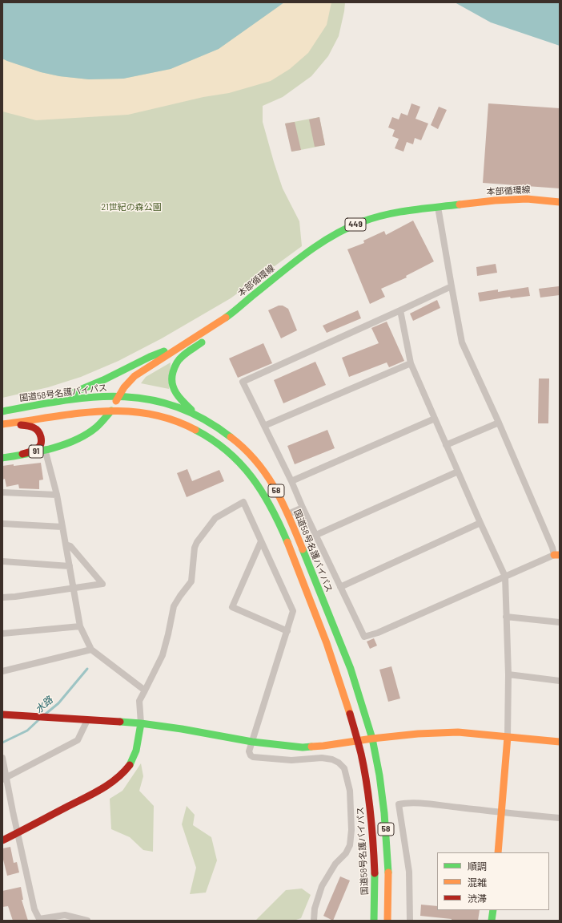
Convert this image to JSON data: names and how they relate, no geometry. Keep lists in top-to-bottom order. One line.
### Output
{"streets":{"main road":["本部循環線","449","国道58号名護バイパス","91","58"]},"crossings":[["本部循環線","国道58号名護バイパス"]],"water":["水路"],"parks":["21世紀の森公園"],"legend":["順調","混雑","渋滞"]}
